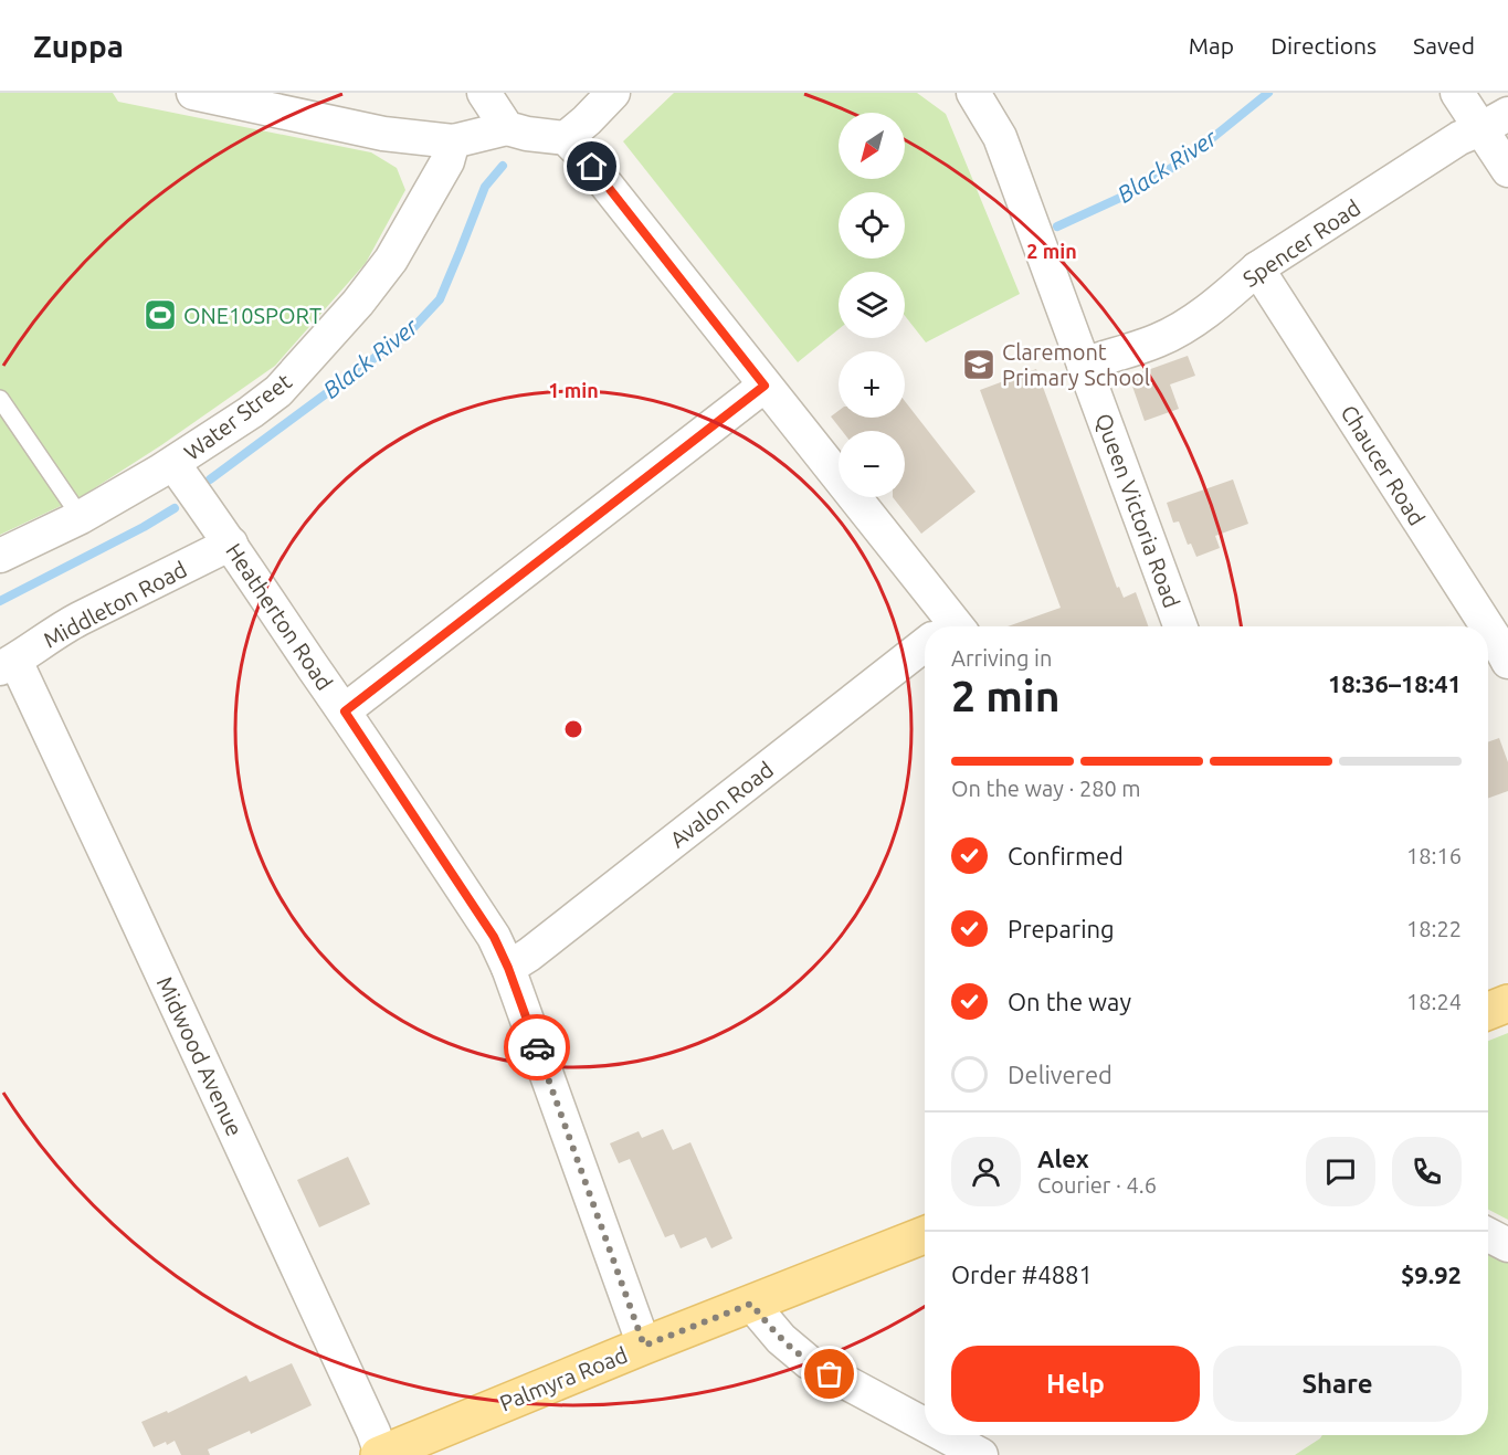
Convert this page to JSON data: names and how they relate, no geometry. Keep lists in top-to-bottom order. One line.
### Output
{"streets":{"main road":["Palmyra Road"],"street":["Spencer Road","Water Street","Chaucer Road","Queen Victoria Road","Middleton Road","Heatherton Road","Avalon Road","Midwood Avenue"]},"crossings":[["Spencer Road","Chaucer Road"],["Spencer Road","Queen Victoria Road"],["Water Street","Heatherton Road"],["Middleton Road","Heatherton Road"],["Middleton Road","Midwood Avenue"],["Heatherton Road","Avalon Road"],["Heatherton Road","Palmyra Road"],["Midwood Avenue","Palmyra Road"]],"water":["Black River"],"places":{"sports":["ONE10SPORT"],"school or university":["Claremont Primary School"]},"north":"bottom left","page":{"header":"Zuppa","nav":["Map","Directions","Saved"],"map_buttons":["+","−"],"heading":["2 min","Arriving in","18:36–18:41"],"panel":["Alex","Courier · 4.6","Order #4881","$9.92"],"bar":"On the way · 280 m","list":[["Confirmed","18:16"],["Preparing","18:22"],["On the way","18:24"],"Delivered"],"buttons":["Help","Share"]},"rings":["2 min","1 min"]}
